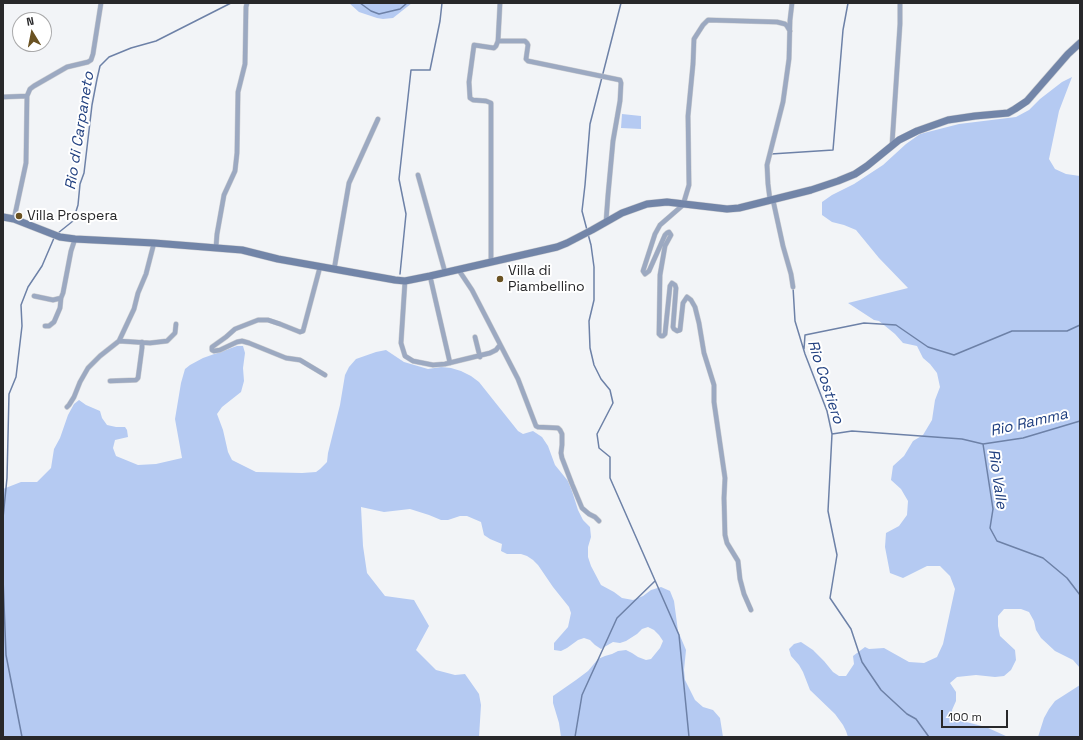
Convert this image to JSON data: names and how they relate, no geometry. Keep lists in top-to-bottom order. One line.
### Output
{"water":["Rio di Carpaneto","Rio Costiero","Rio Ramma","Rio Valle"],"places":["Villa Prospera","Villa di Piambellino"],"scale_bar":"100 m","north":"top"}
